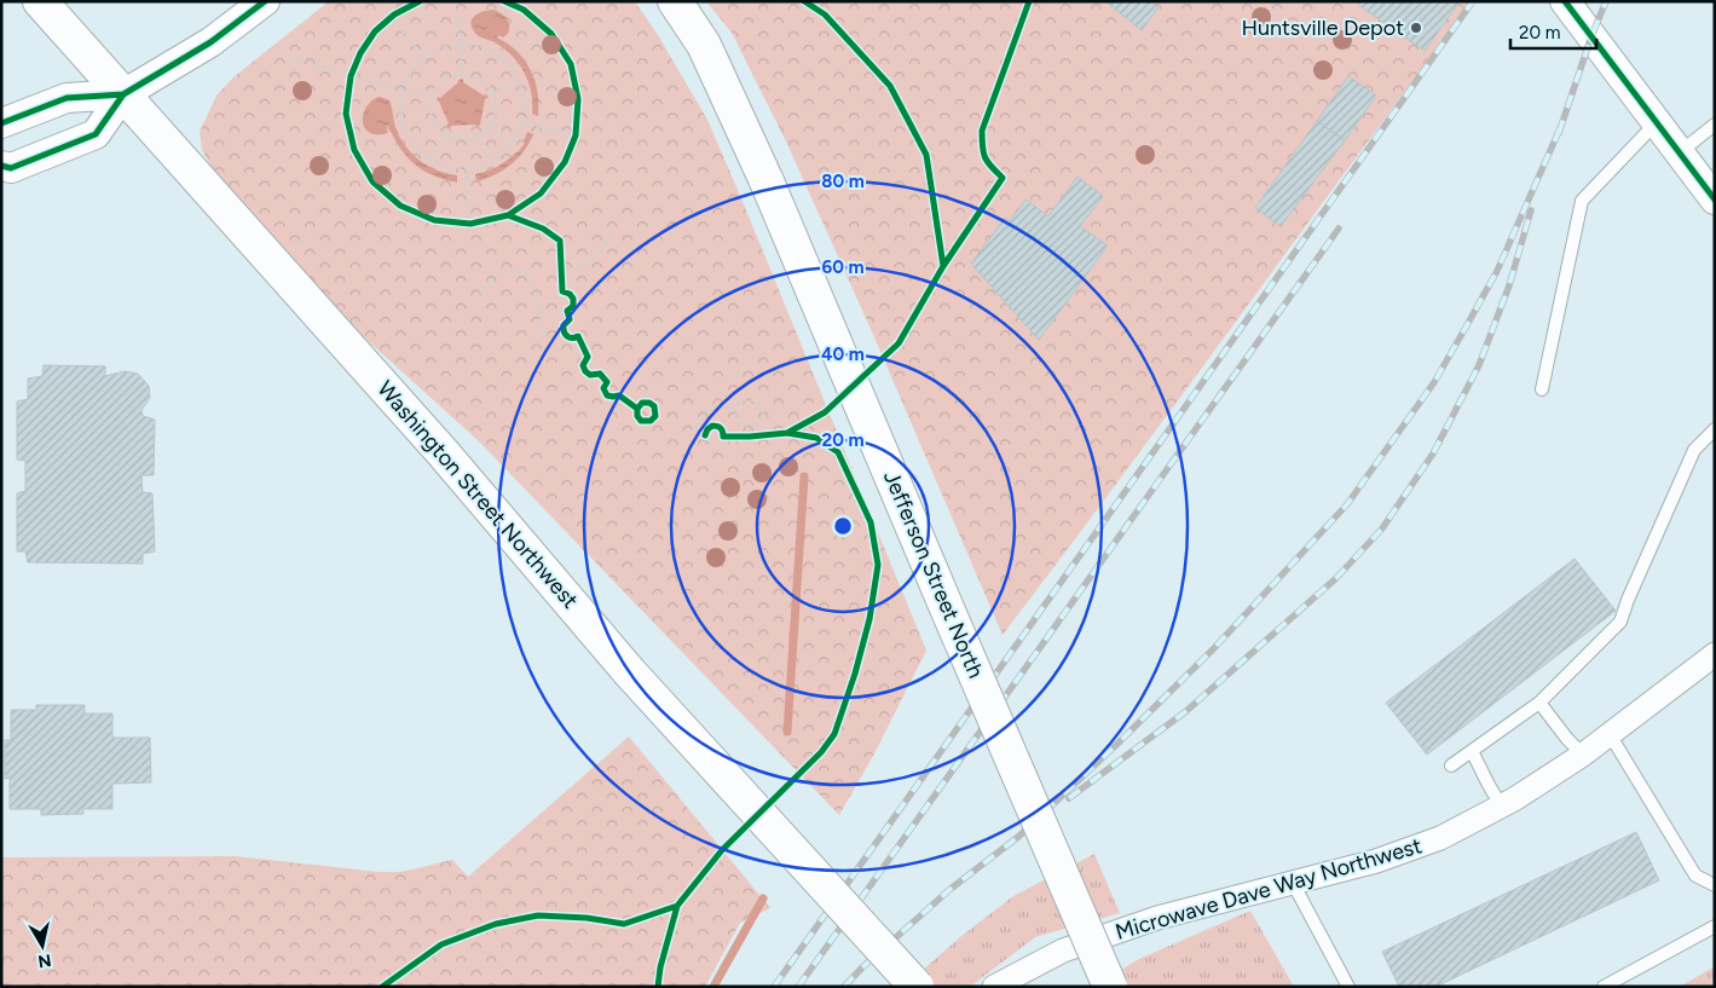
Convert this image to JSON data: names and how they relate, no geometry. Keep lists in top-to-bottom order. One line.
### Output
{"streets":{"main road":["Washington Street Northwest","Jefferson Street North"],"street":["Microwave Dave Way Northwest"]},"places":["Huntsville Depot"],"scale_bar":"20 m","north":"bottom","rings":["80 m","60 m","40 m","20 m"]}
